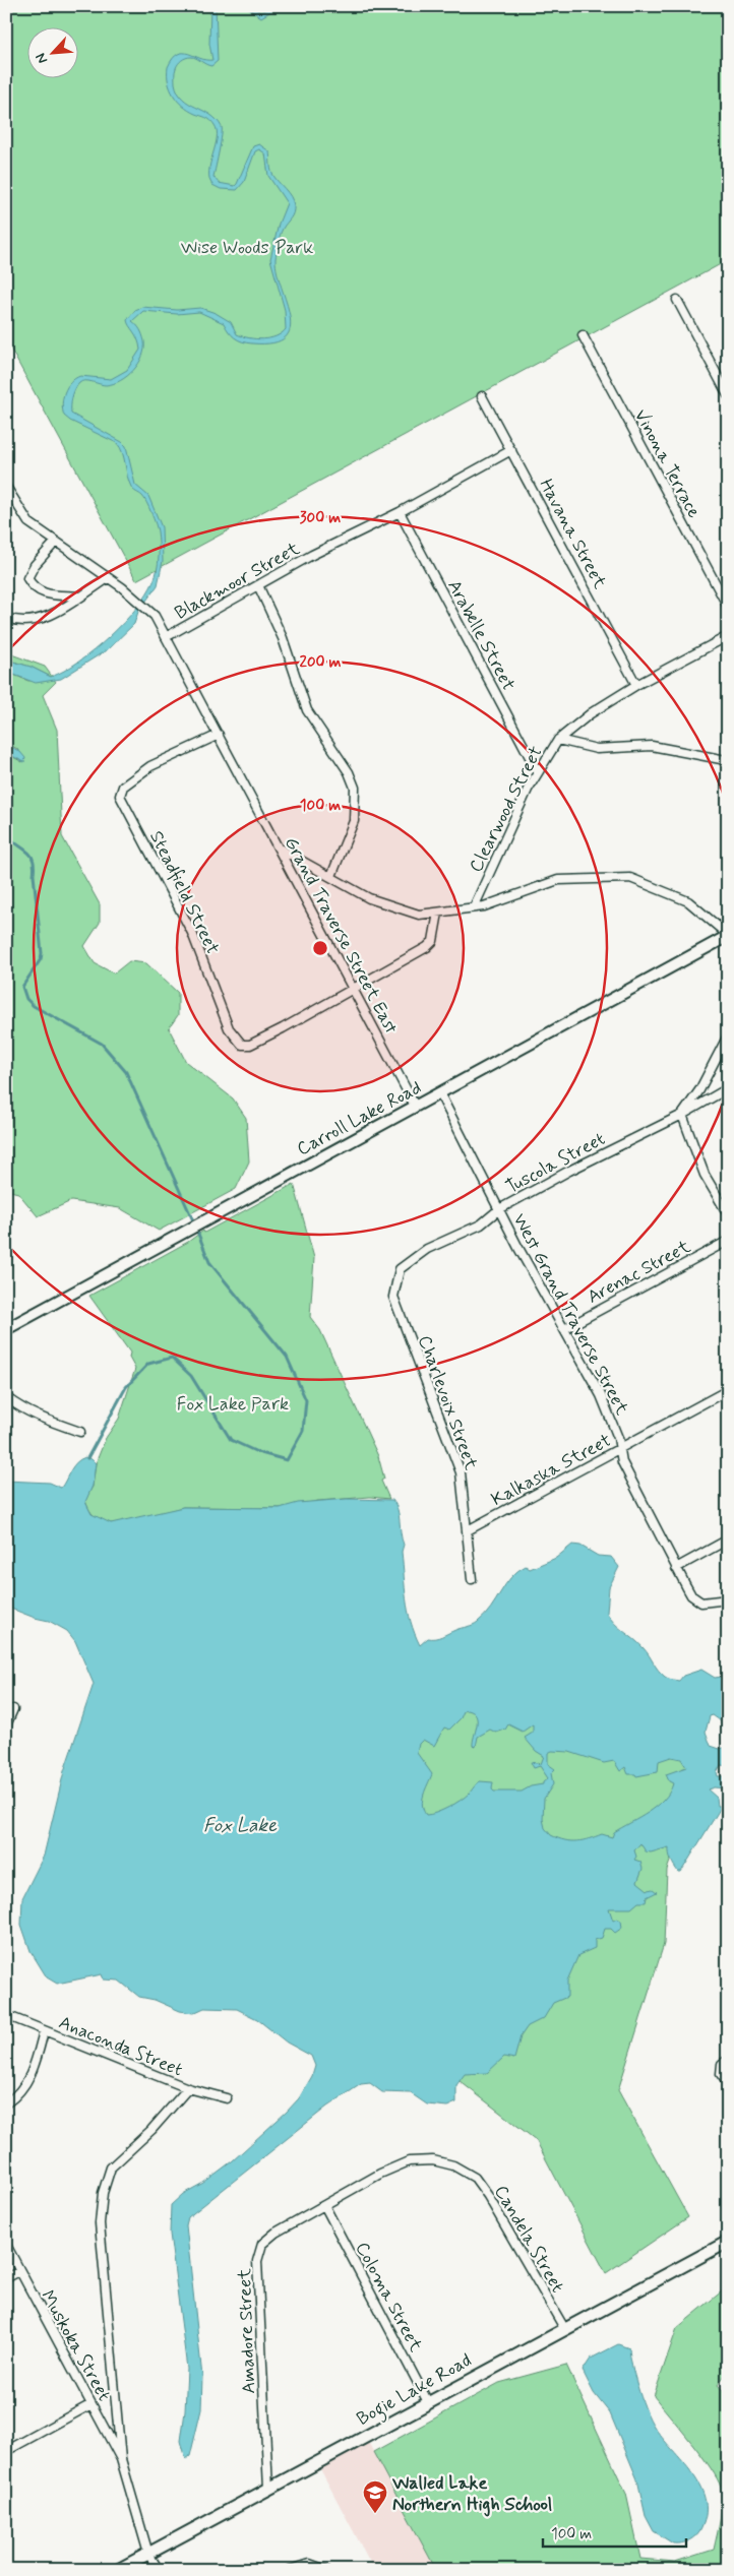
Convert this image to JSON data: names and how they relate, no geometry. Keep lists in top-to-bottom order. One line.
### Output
{"streets":{"main road":["Bogie Lake Road"],"street":["Vinona Terrace","Havana Street","Blackmoor Street","Arabelle Street","Clearwood Street","Steadfield Street","Grand Traverse Street East","Carroll Lake Road","Tuscola Street","Arenac Street","West Grand Traverse Street","Charlevoix Street","Kalkaska Street","Anaconda Street","Candela Street","Coloma Street","Amadore Street","Muskoka Street"]},"crossings":[["Havana Street","Blackmoor Street"],["Havana Street","Clearwood Street"],["Blackmoor Street","Arabelle Street"],["Blackmoor Street","Grand Traverse Street East"],["Arabelle Street","Clearwood Street"],["Steadfield Street","Grand Traverse Street East"],["Grand Traverse Street East","Carroll Lake Road"],["Carroll Lake Road","West Grand Traverse Street"],["Tuscola Street","West Grand Traverse Street"],["Tuscola Street","Charlevoix Street"],["Arenac Street","West Grand Traverse Street"],["West Grand Traverse Street","Kalkaska Street"],["Charlevoix Street","Kalkaska Street"],["Anaconda Street","Muskoka Street"],["Candela Street","Amadore Street"],["Candela Street","Bogie Lake Road"],["Coloma Street","Amadore Street"],["Coloma Street","Bogie Lake Road"],["Amadore Street","Bogie Lake Road"],["Muskoka Street","Bogie Lake Road"]],"water":["Fox Lake"],"parks":["Wise Woods Park","Fox Lake Park"],"places":{"school or university":["Walled Lake Northern High School"]},"scale_bar":"100 m","north":"bottom left","rings":["300 m","200 m","100 m"]}
